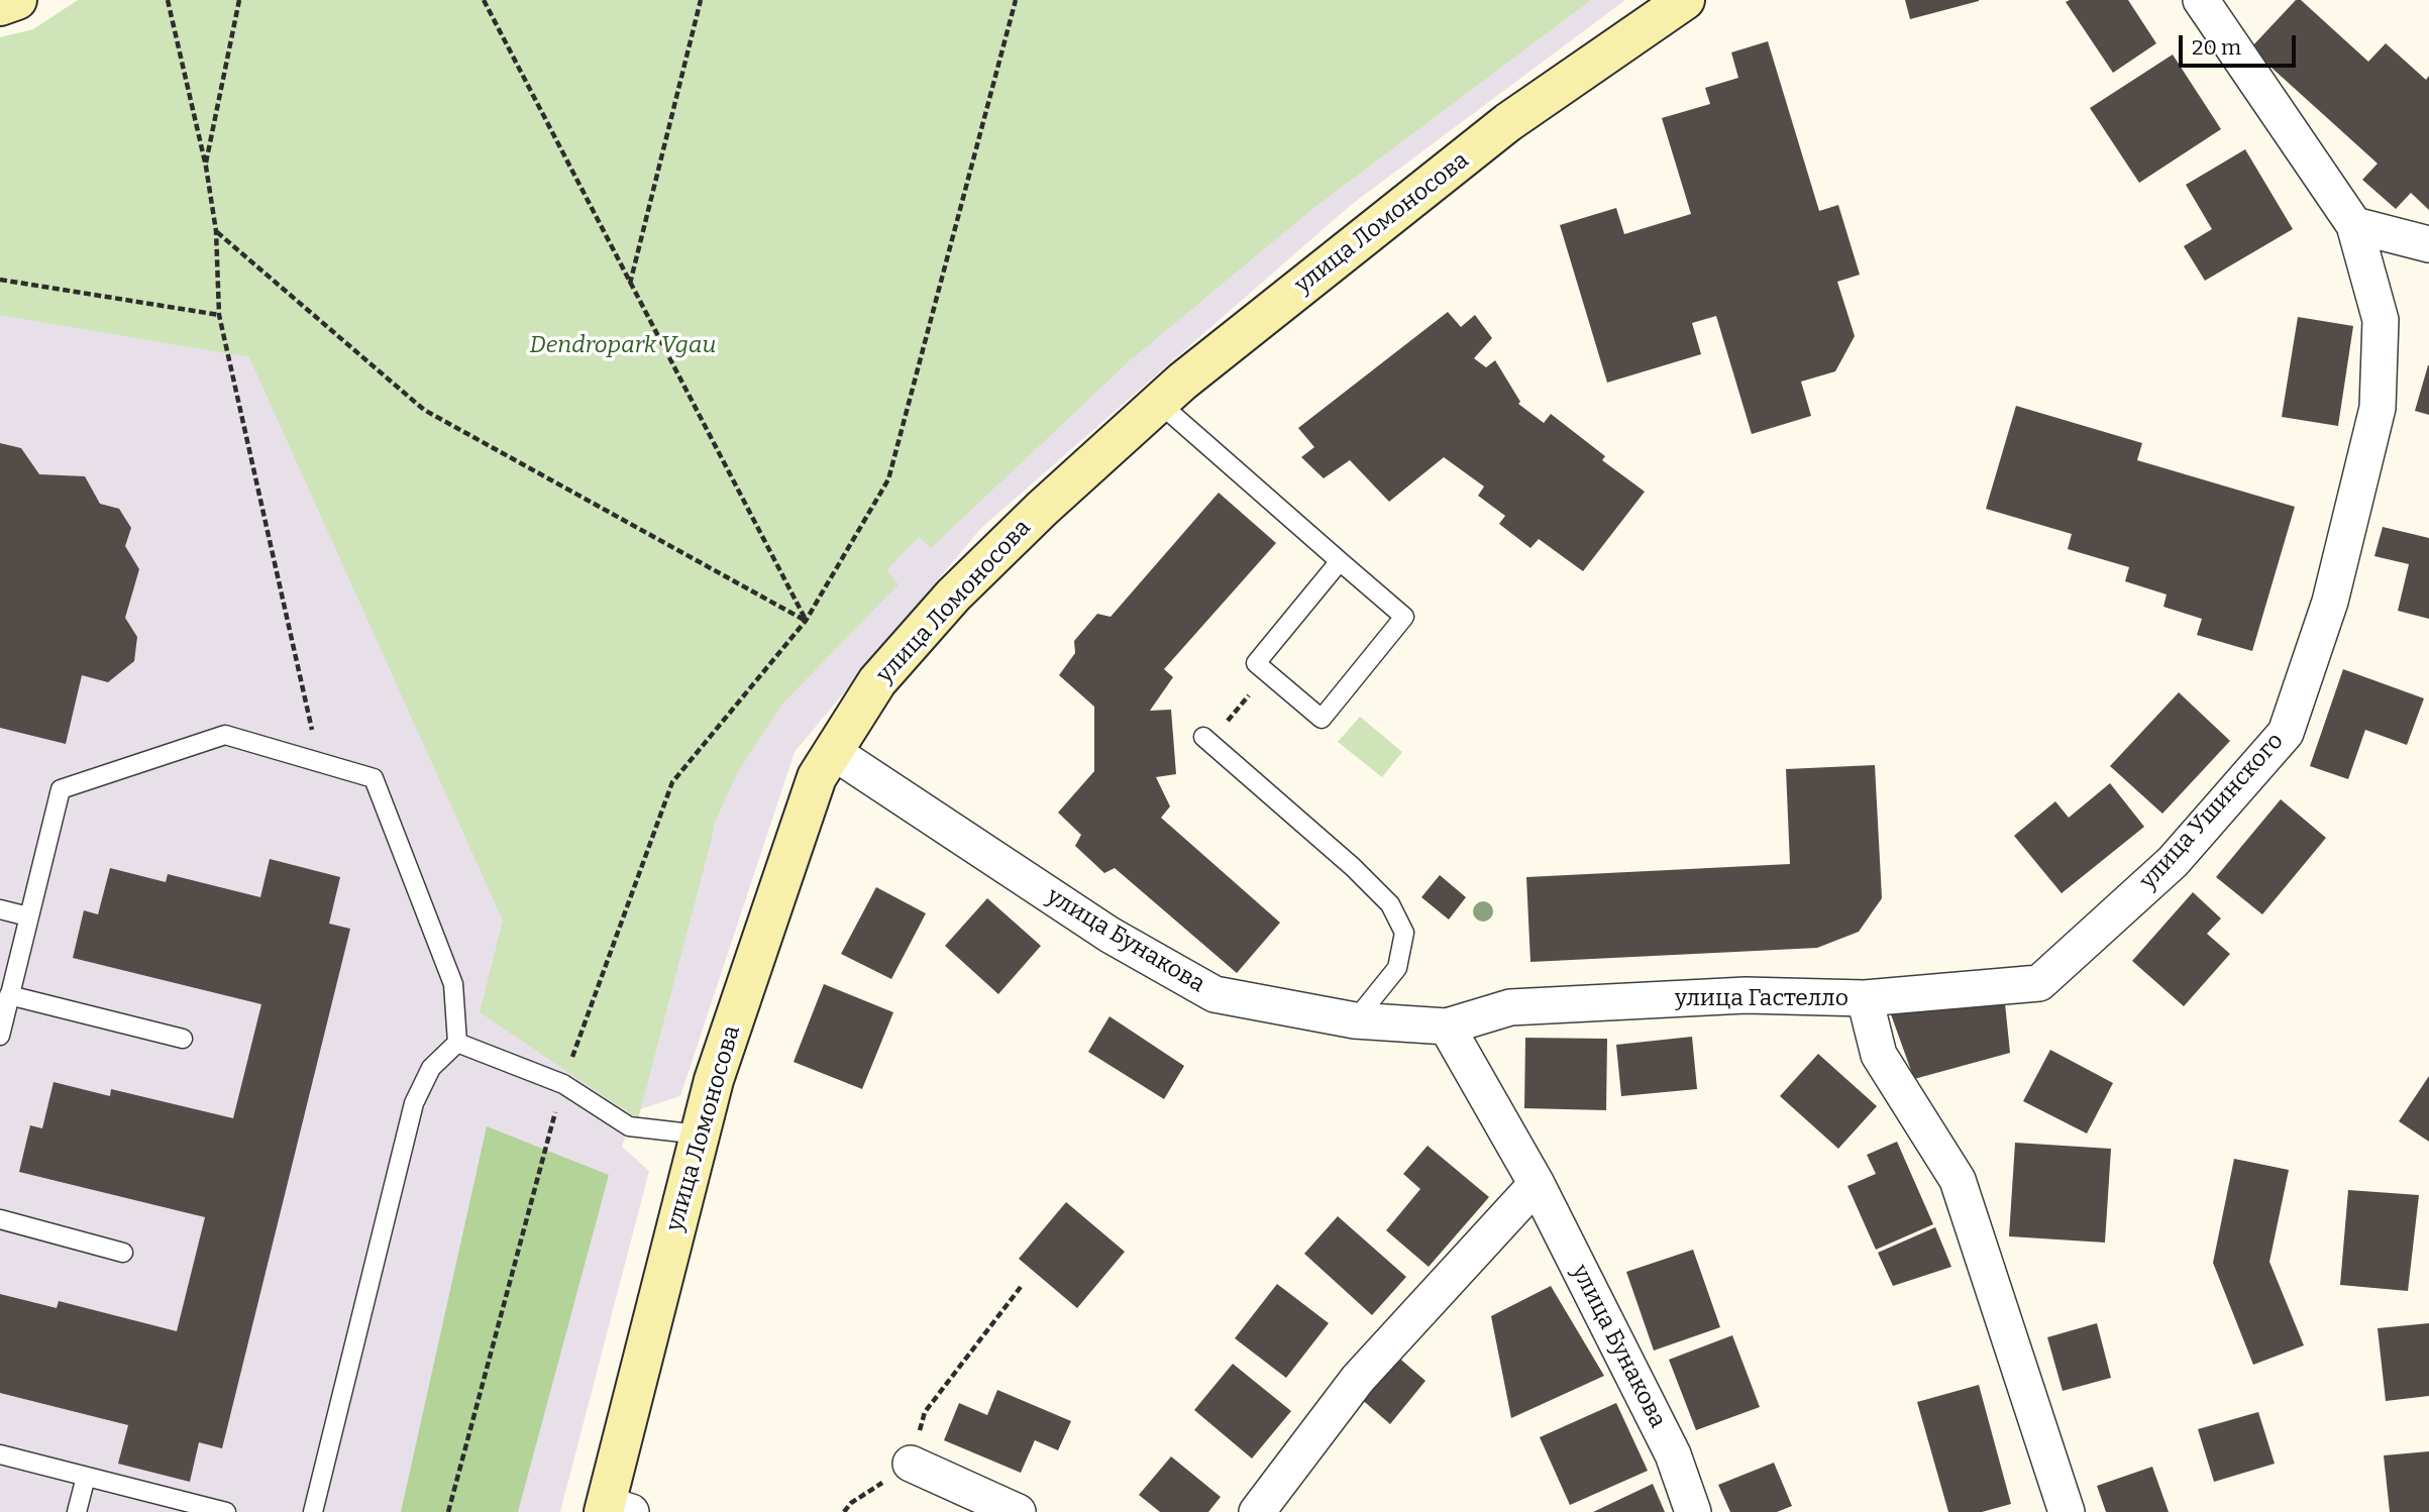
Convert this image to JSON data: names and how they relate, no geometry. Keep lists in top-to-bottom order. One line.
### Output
{"streets":{"main road":["улица Ломоносова"],"street":["улица Ушинского","улица Бунакова","улица Гастелло"]},"crossings":[["улица Ломоносова","улица Бунакова"],["улица Ушинского","улица Гастелло"],["улица Бунакова","улица Гастелло"]],"parks":["Dendropark Vgau"],"scale_bar":"20 m"}
